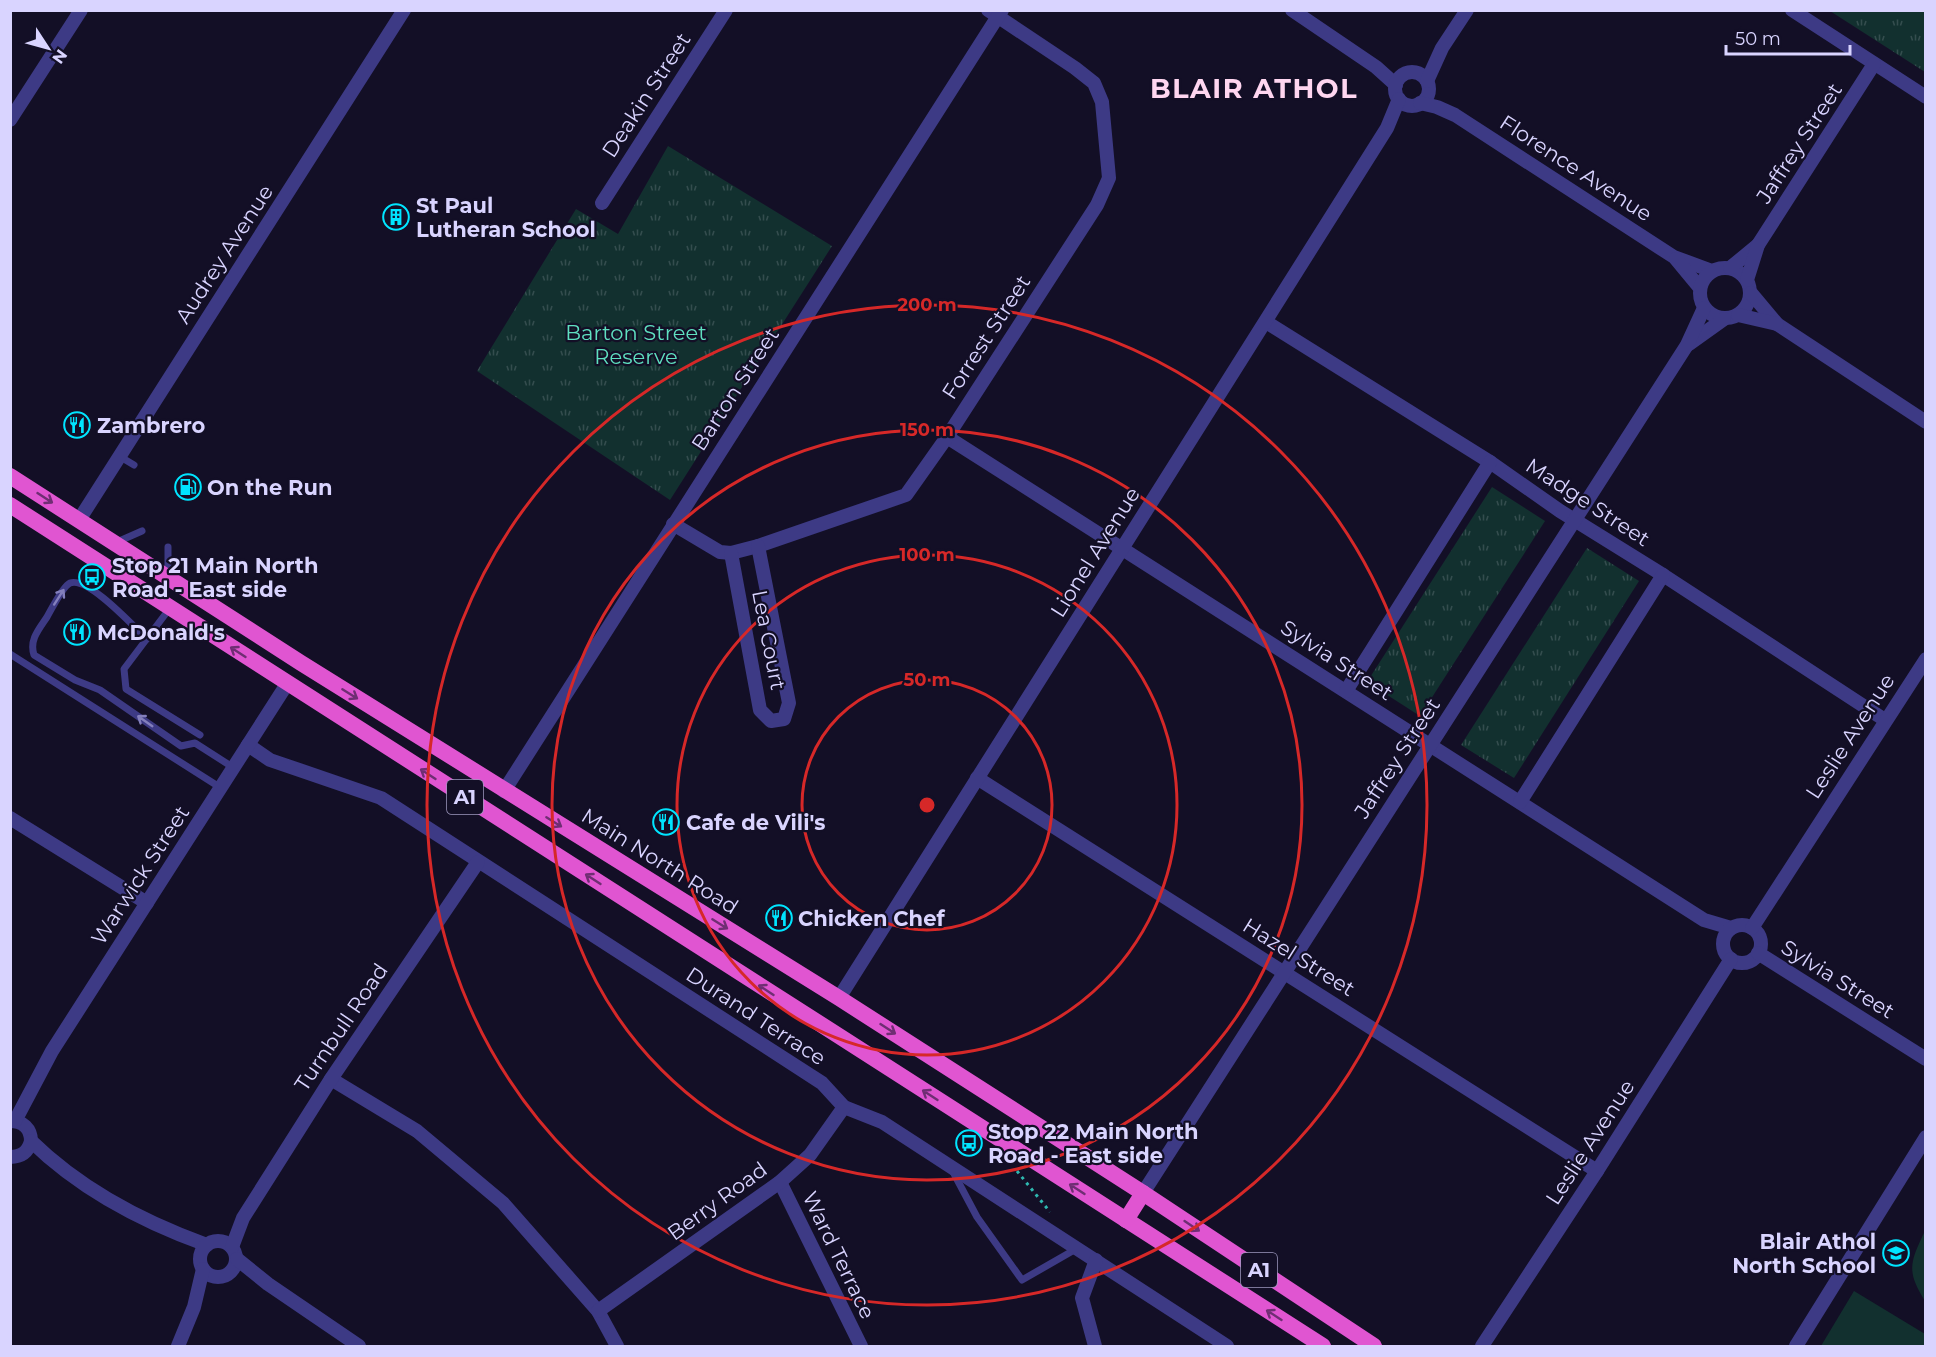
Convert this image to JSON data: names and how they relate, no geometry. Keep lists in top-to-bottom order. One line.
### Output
{"streets":{"highway":["A1","Main North Road"],"street":["Deakin Street","Jaffrey Street","Florence Avenue","Audrey Avenue","Forrest Street","Barton Street","Madge Street","Lionel Avenue","Lea Court","Sylvia Street","Leslie Avenue","Warwick Street","Hazel Street","Durand Terrace","Turnbull Road","Berry Road","Ward Terrace"]},"crossings":[["Jaffrey Street","Florence Avenue"],["Jaffrey Street","Madge Street"],["Jaffrey Street","Sylvia Street"],["Jaffrey Street","Main North Road"],["Jaffrey Street","Hazel Street"],["Florence Avenue","Lionel Avenue"],["Audrey Avenue","Main North Road"],["Forrest Street","Barton Street"],["Forrest Street","Lea Court"],["Forrest Street","Sylvia Street"],["Barton Street","Main North Road"],["Madge Street","Lionel Avenue"],["Madge Street","Leslie Avenue"],["Lionel Avenue","Sylvia Street"],["Lionel Avenue","Main North Road"],["Lionel Avenue","Hazel Street"],["Sylvia Street","Leslie Avenue"],["Leslie Avenue","Hazel Street"],["A1","Warwick Street"],["Warwick Street","Durand Terrace"],["Durand Terrace","Turnbull Road"],["Durand Terrace","Berry Road"],["Berry Road","Ward Terrace"]],"districts":["BLAIR ATHOL"],"parks":["Barton Street Reserve"],"places":{"building":["St Paul Lutheran School"],"restaurant":["Zambrero","McDonald's","Cafe de Vili's","Chicken Chef"],"fuel station":["On the Run"],"bus stop":["Stop 21 Main North Road - East side","Stop 22 Main North Road - East side"],"school or university":["Blair Athol North School"]},"scale_bar":"50 m","north":"bottom right","rings":["200 m","150 m","100 m","50 m"]}
